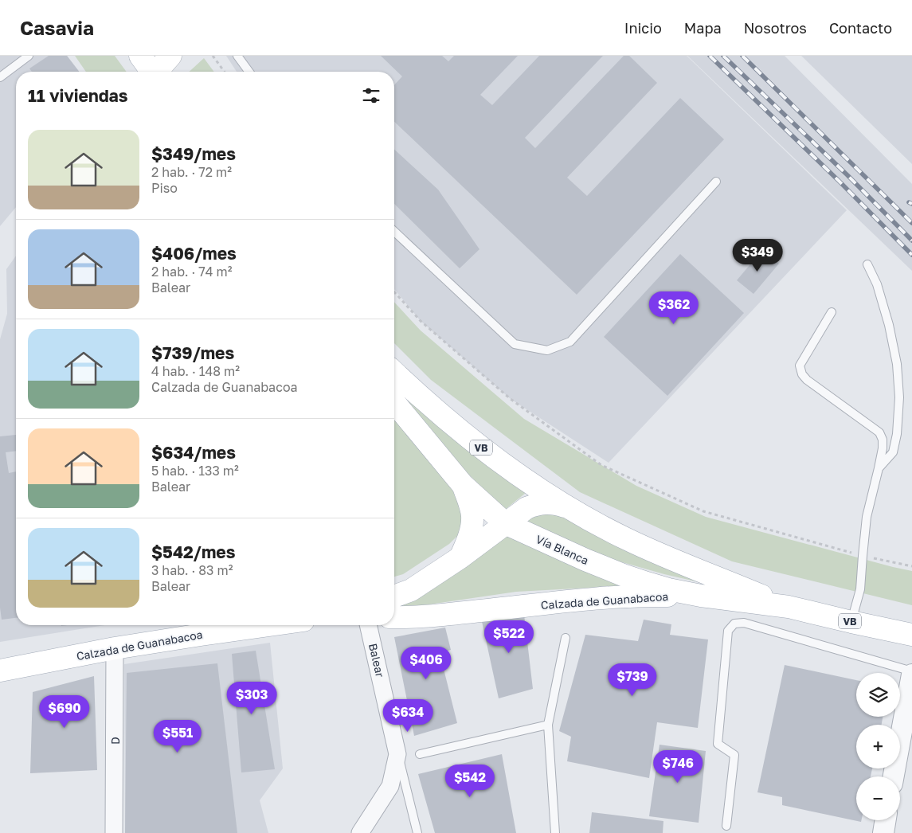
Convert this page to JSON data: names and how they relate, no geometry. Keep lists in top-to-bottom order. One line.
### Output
{"streets":{"main road":["VB","Vía Blanca","Calzada de Guanabacoa"],"street":["Balear","D"]},"crossings":[["Vía Blanca","Calzada de Guanabacoa"],["Calzada de Guanabacoa","D"]],"page":{"header":"Casavia","nav":["Inicio","Mapa","Nosotros","Contacto"],"heading":"11 viviendas","list":[{"name":"$349/mes","note":"2 hab. · 72 m² · Piso"},{"name":"$406/mes","note":"2 hab. · 74 m² · Balear"},{"name":"$739/mes","note":"4 hab. · 148 m² · Calzada de Guanabacoa"},{"name":"$634/mes","note":"5 hab. · 133 m² · Balear"},{"name":"$542/mes","note":"3 hab. · 83 m² · Balear"}],"price":["$349","$362","$522","$406","$739","$303","$690","$634","$551","$746","$542"],"map_buttons":["+","−"]}}
